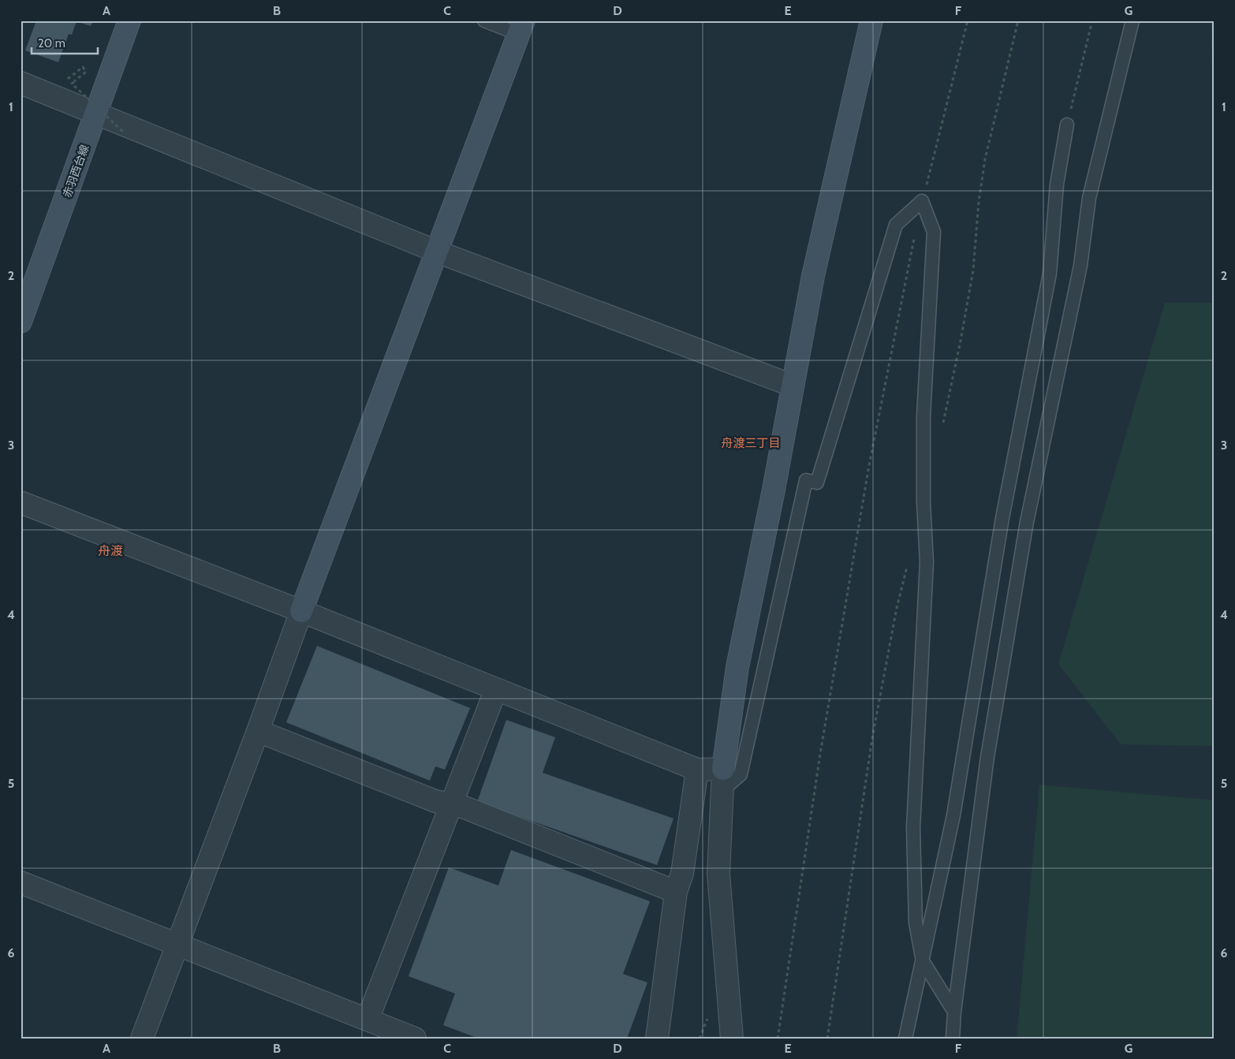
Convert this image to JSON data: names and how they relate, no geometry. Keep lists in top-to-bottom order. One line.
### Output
{"streets":{"street":["赤羽西台線"]},"districts":["舟渡三丁目","舟渡"],"scale_bar":"20 m","grid":{"columns":["A","B","C","D","E","F","G"],"rows":["1","2","3","4","5","6"]}}
